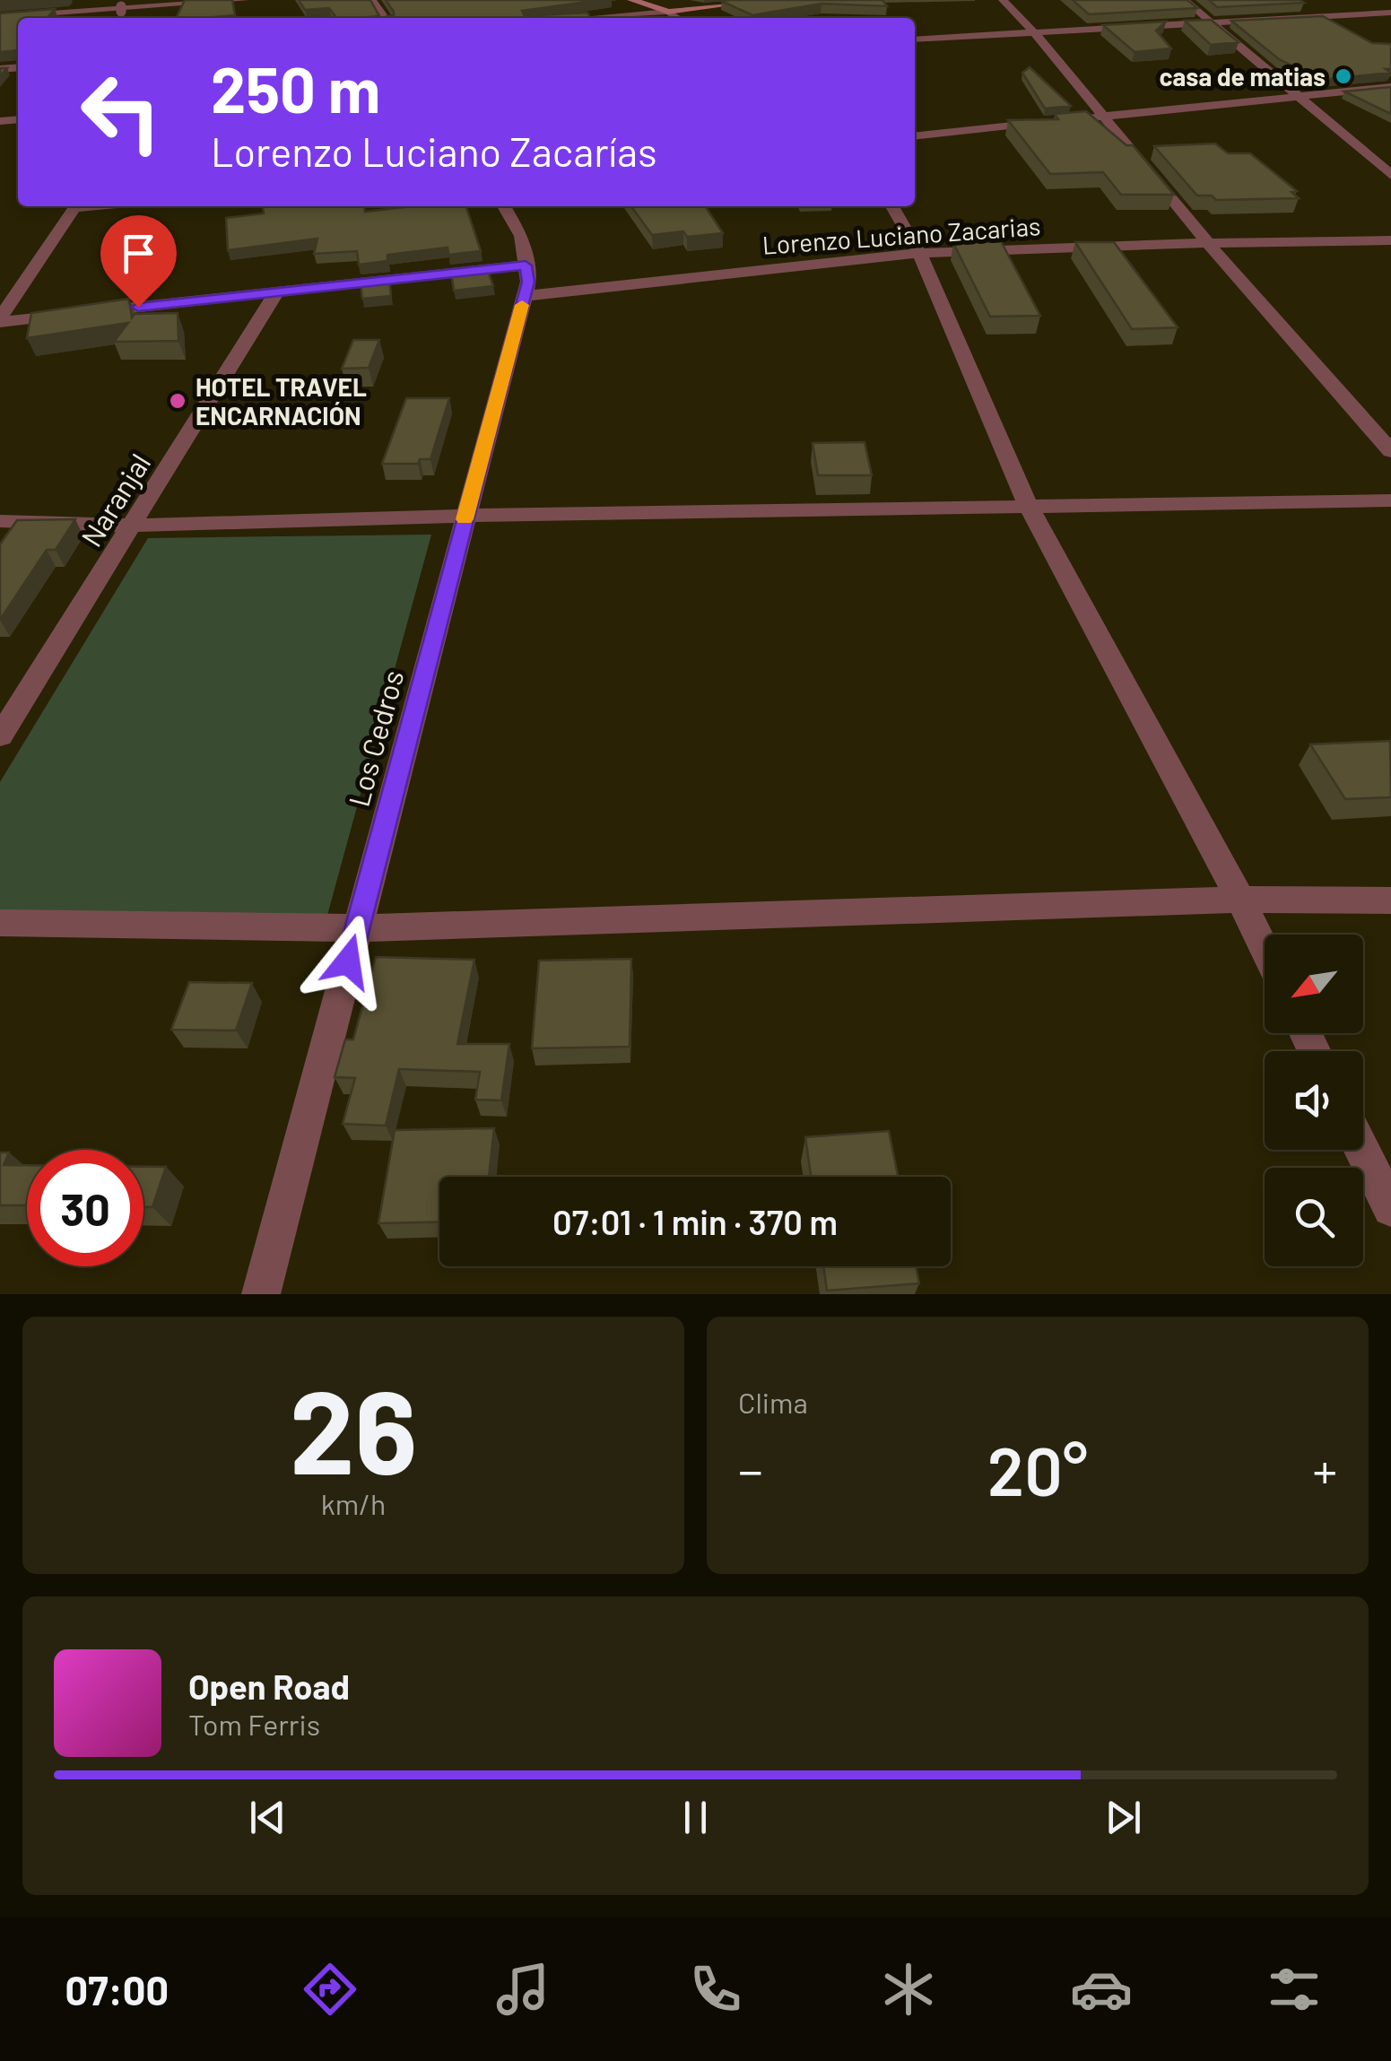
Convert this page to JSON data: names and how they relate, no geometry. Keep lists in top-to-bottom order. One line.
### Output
{"streets":{"street":["Lorenzo Luciano Zacarias","Naranjal","Los Cedros"]},"crossings":[["Lorenzo Luciano Zacarias","Los Cedros"]],"places":["casa de matias","HOTEL TRAVEL ENCARNACIÓN"],"north":"bottom left","page":{"turn":["250 m","Lorenzo Luciano Zacarías"],"limit":"30","trip":"07:01 · 1 min · 370 m","tile":[["26","km/h"],"Clima"],"heat":["−","20°","+"],"song":["Open Road","Tom Ferris"],"tabs":"07:00"}}
